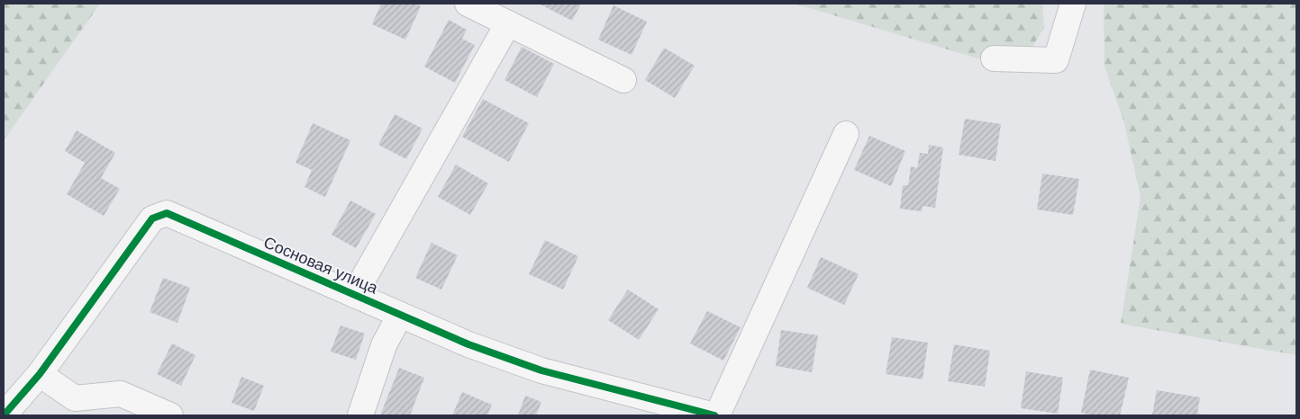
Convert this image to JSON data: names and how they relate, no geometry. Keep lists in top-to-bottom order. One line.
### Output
{"streets":{"street":["Сосновая улица"]}}
